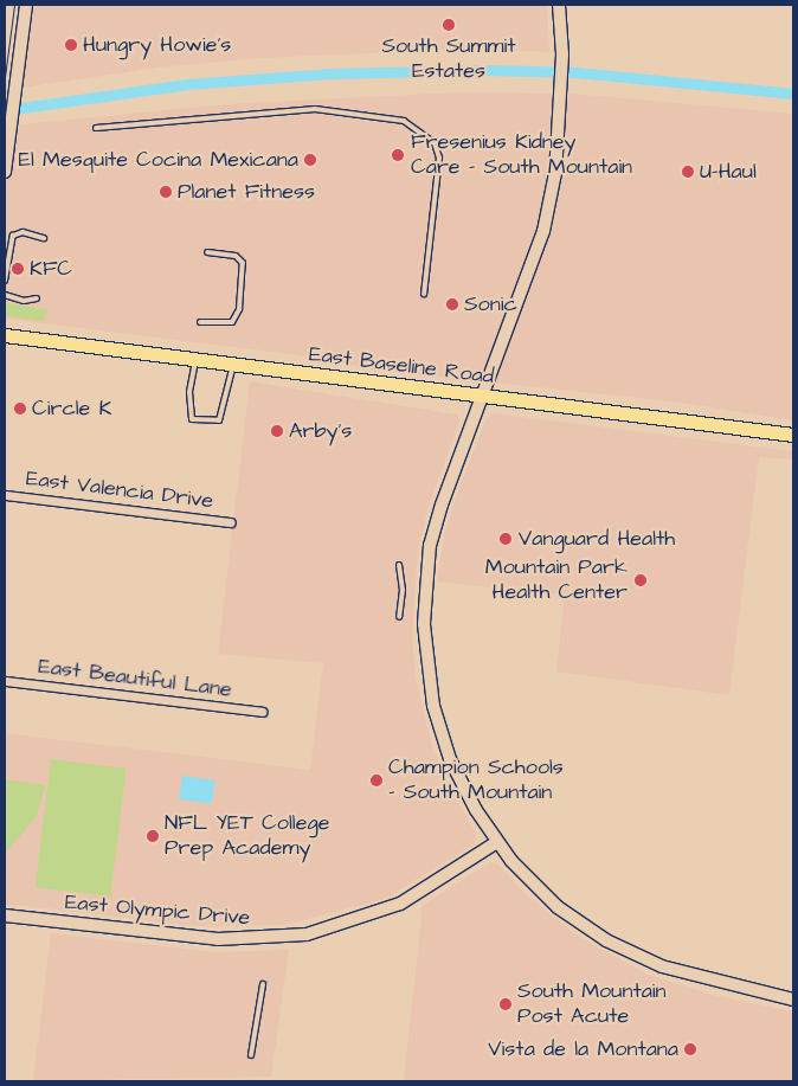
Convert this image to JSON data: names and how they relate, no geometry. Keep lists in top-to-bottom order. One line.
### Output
{"streets":{"main road":["East Baseline Road"],"street":["East Valencia Drive","East Beautiful Lane","East Olympic Drive"]},"places":["South Summit Estates","Hungry Howie's","Fresenius Kidney Care - South Mountain","El Mesquite Cocina Mexicana","U-Haul","Planet Fitness","KFC","Sonic","Circle K","Arby's","Vanguard Health","Mountain Park Health Center","Champion Schools - South Mountain","NFL YET College Prep Academy","South Mountain Post Acute","Vista de la Montana"]}
